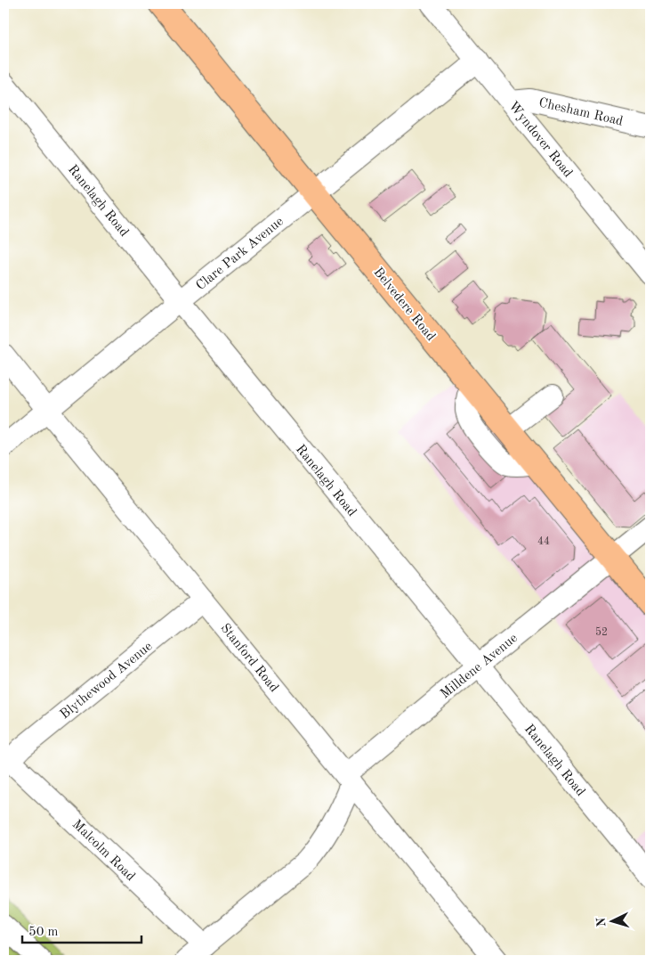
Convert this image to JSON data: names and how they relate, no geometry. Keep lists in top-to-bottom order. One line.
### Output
{"streets":{"main road":["Belvedere Road"],"street":["Chesham Road","Wyndover Road","Ranelagh Road","Clare Park Avenue","Stanford Road","Milldene Avenue","Blythewood Avenue","Malcolm Road"]},"crossings":[["Chesham Road","Wyndover Road"],["Wyndover Road","Clare Park Avenue"],["Ranelagh Road","Clare Park Avenue"],["Ranelagh Road","Milldene Avenue"],["Clare Park Avenue","Belvedere Road"],["Clare Park Avenue","Stanford Road"],["Belvedere Road","Milldene Avenue"],["Stanford Road","Milldene Avenue"],["Stanford Road","Blythewood Avenue"],["Milldene Avenue","Malcolm Road"],["Blythewood Avenue","Malcolm Road"]],"house_numbers":["44","52"],"scale_bar":"50 m","north":"left"}
